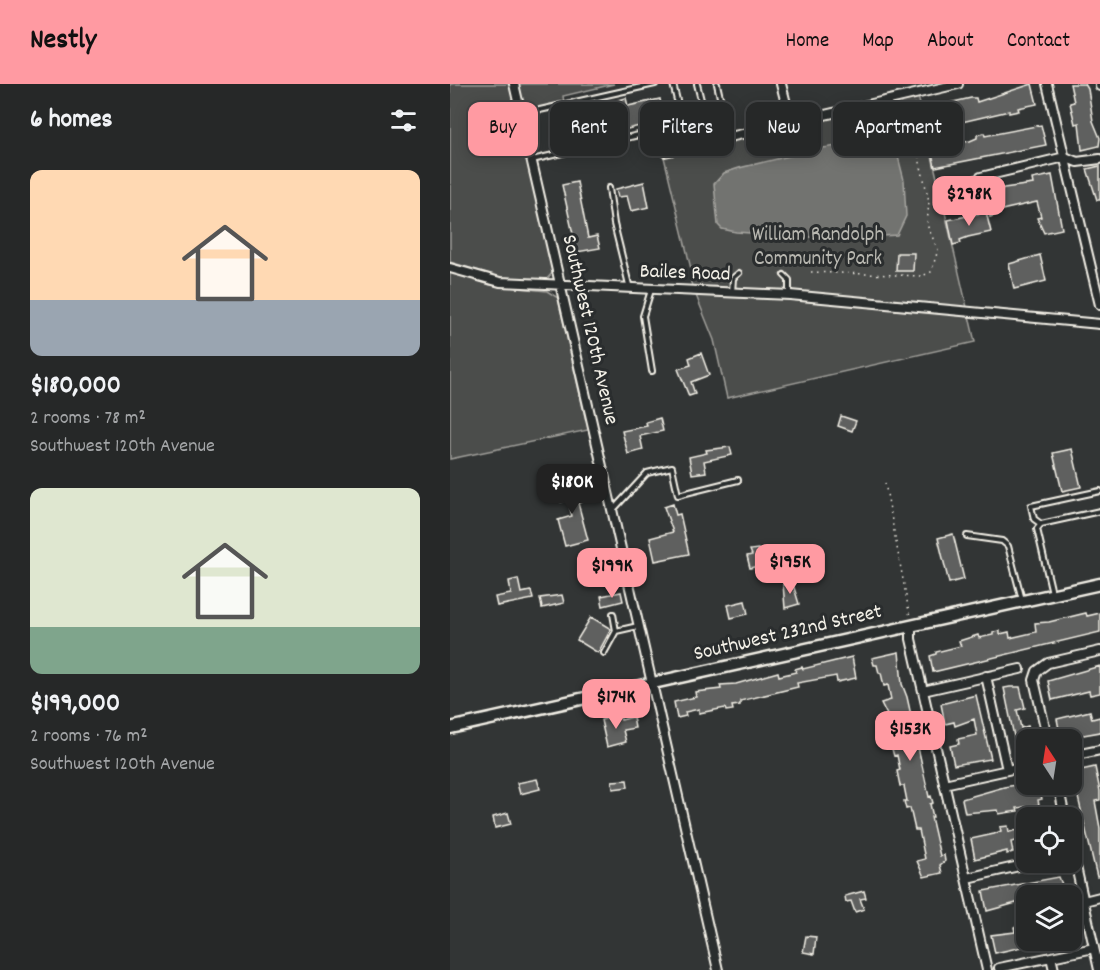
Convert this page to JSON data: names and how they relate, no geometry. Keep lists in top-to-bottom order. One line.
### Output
{"streets":{"street":["Bailes Road","Southwest 120th Avenue","Southwest 232nd Street"]},"crossings":[["Bailes Road","Southwest 120th Avenue"],["Southwest 120th Avenue","Southwest 232nd Street"]],"parks":["William Randolph Community Park"],"north":"top","page":{"header":"Nestly","nav":["Home","Map","About","Contact"],"heading":"6 homes","chip":["Buy","Rent","Filters","New","Apartment"],"list":[{"name":"$180,000","note":"2 rooms · 78 m² · Southwest 120th Avenue"},{"name":"$199,000","note":"2 rooms · 76 m² · Southwest 120th Avenue"}],"price":["$298K","$180K","$195K","$199K","$174K","$153K"]}}
